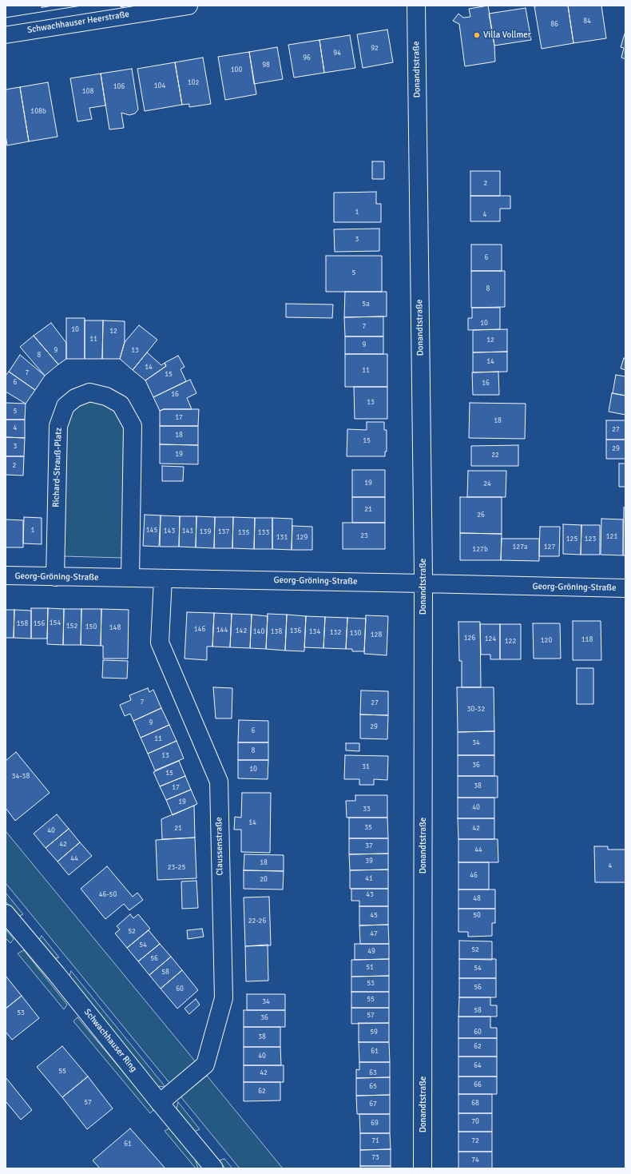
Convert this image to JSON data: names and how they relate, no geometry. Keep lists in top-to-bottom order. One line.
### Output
{"streets":{"street":["Schwachhauser Heerstraße","Donandtstraße","Richard-Strauß-Platz","Georg-Gröning-Straße","Claussenstraße","Schwachhauser Ring"]},"crossings":[["Donandtstraße","Georg-Gröning-Straße"],["Richard-Strauß-Platz","Georg-Gröning-Straße"],["Georg-Gröning-Straße","Claussenstraße"],["Claussenstraße","Schwachhauser Ring"]],"places":["Villa Vollmer"],"house_numbers":["84","86","92","94","96","98","100","102","104","106","108","108b","2","1","4","3","6","5","8","5a","10","7","10","12","11","12","9","9","13","8","14","14","11","7","15","6","16","16","13","5","17","18","4","27","18","15","3","29","19","22","2","19","24","21","26","1","145","143","141","139","137","135","133","23","121","131","129","125","123","127a","127","127b","154","158","156","152","150","148","146","144","142","136","140","138","134","132","130","128","126","124","118","120","122","7","27","30-32","9","29","6","11","34","8","13","36","31","10","15","34-38","38","17","19","40","33","14","35","21","42","40","42","37","44","44","39","18","4","23-25","46","41","20","46-50","43","48","45","50","22-26","52","47","54","52","49","56","51","54","58","53","56","60","55","34","58","53","57","36","59","60","38","62","61","40","64","55","42","63","66","65","62","57","68","67","70","69","71","72","61","73","74"]}
